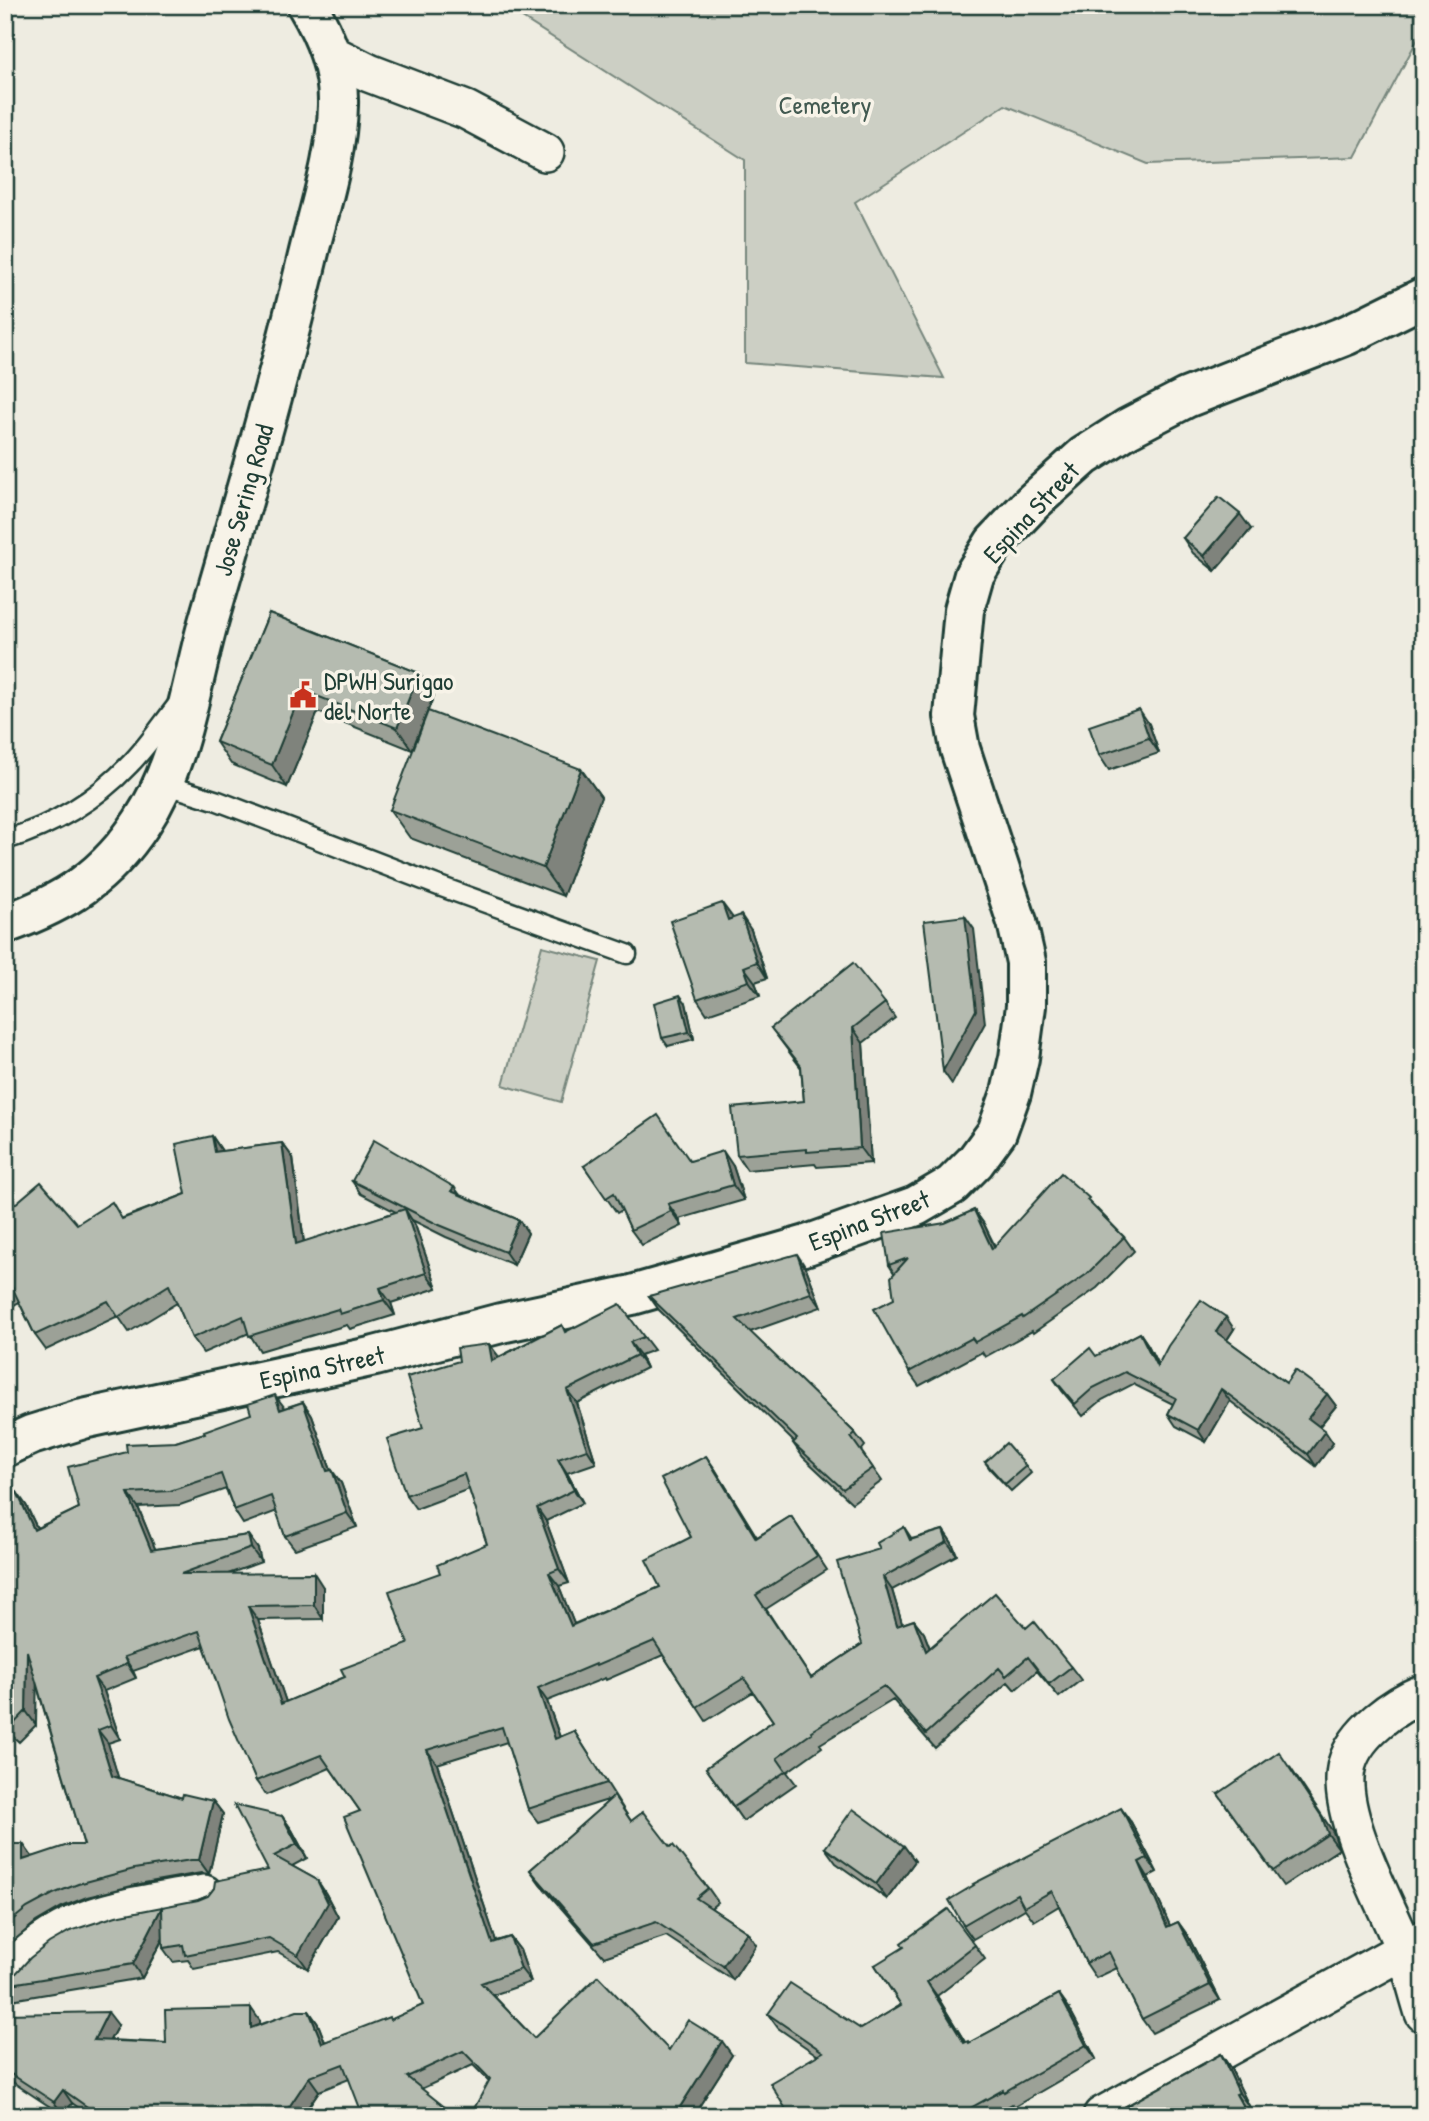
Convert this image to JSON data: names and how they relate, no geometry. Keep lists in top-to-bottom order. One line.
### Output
{"streets":{"main road":["Jose Sering Road","Espina Street"]},"parks":["Cemetery"],"places":{"public building":["DPWH Surigao del Norte"]}}
